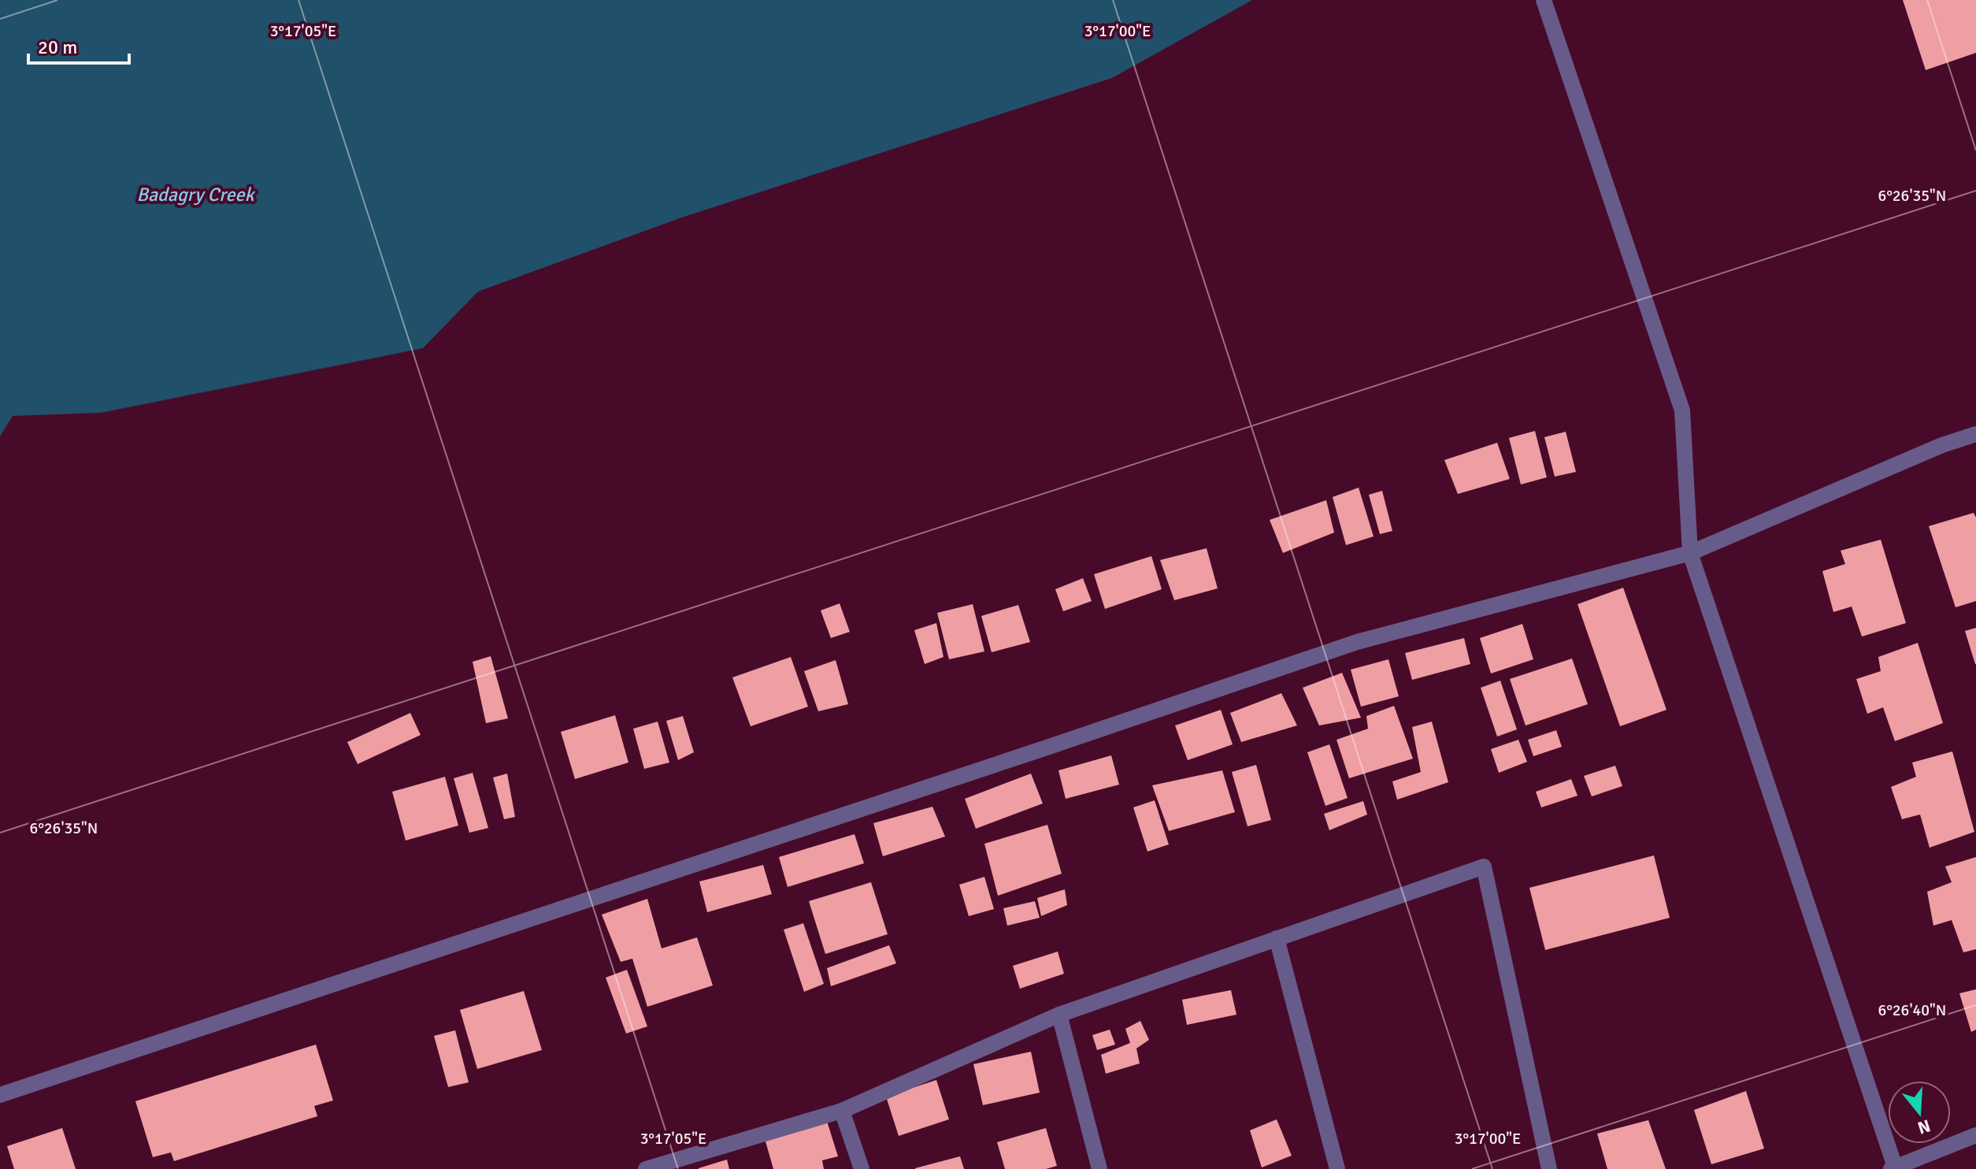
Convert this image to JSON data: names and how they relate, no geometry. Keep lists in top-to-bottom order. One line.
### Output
{"water":["Badagry Creek"],"scale_bar":"20 m","north":"bottom","coordinates":["3°17'05\"E","3°17'00\"E","6°26'35\"N","6°26'40\"N"]}
